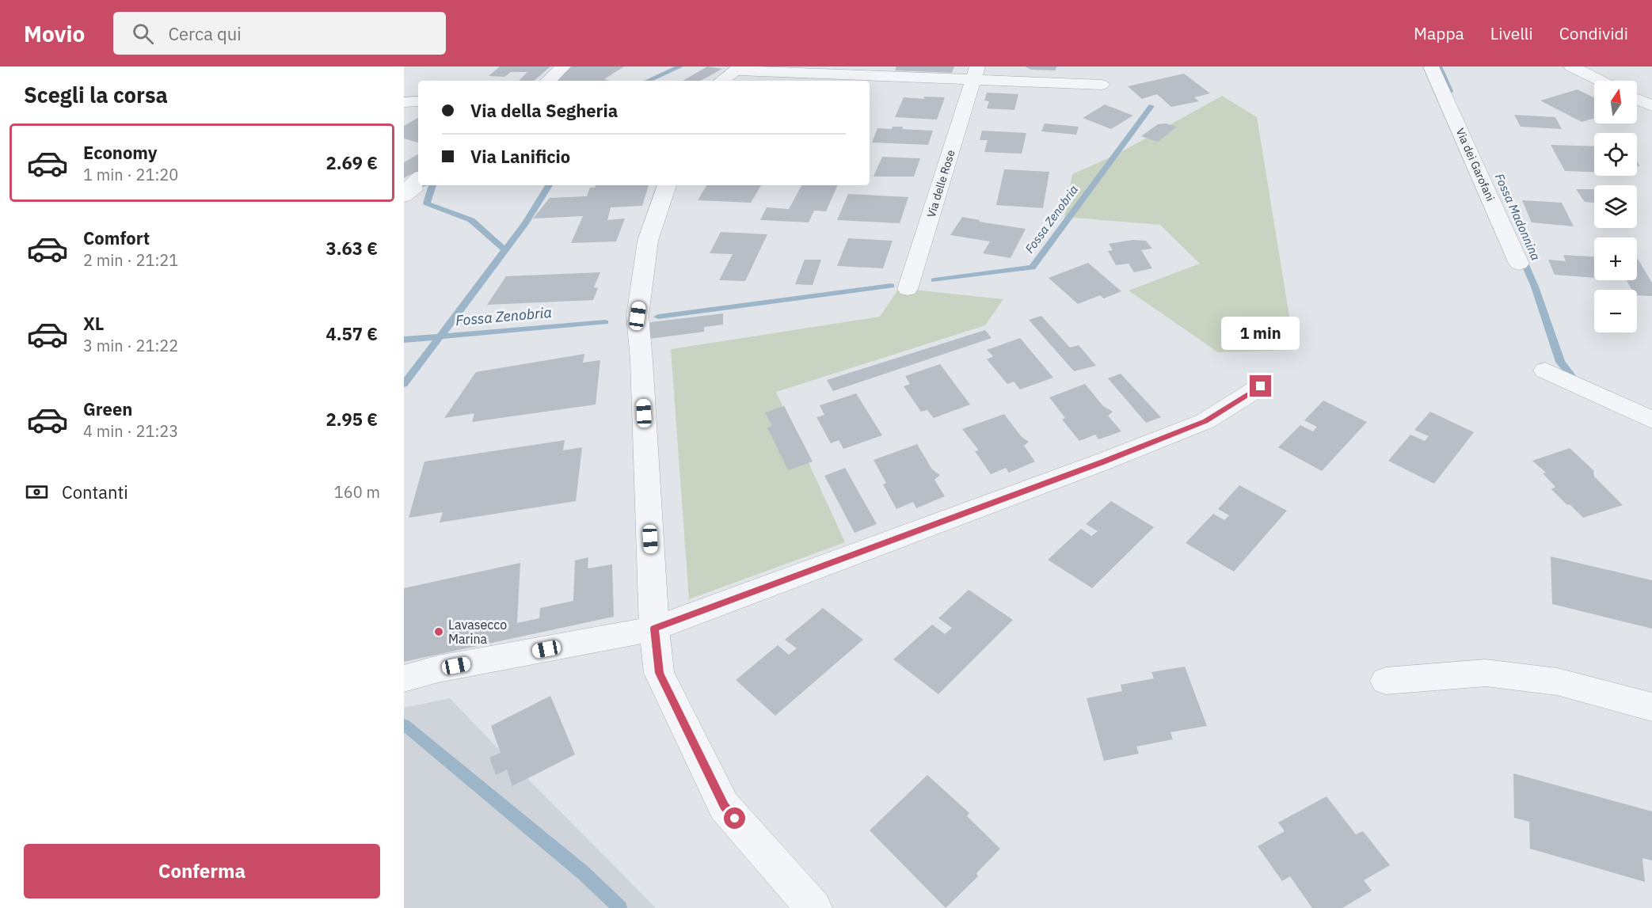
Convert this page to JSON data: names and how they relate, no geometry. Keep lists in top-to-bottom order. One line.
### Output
{"streets":{"street":["Via dei Garofani","Via delle Rose"]},"water":["Fossa Madonnina","Fossa Zenobria"],"places":["Lavasecco Marina"],"north":"top","page":{"header":"Movio","search":"Cerca qui","nav":["Mappa","Livelli","Condividi"],"heading":"Scegli la corsa","map_buttons":["+","−"],"banner":["Via della Segheria","Via Lanificio"],"list":[{"name":"Economy","note":"1 min · 21:20","value":"2.69 €"},{"name":"Comfort","note":"2 min · 21:21","value":"3.63 €"},{"name":"XL","note":"3 min · 21:22","value":"4.57 €"},{"name":"Green","note":"4 min · 21:23","value":"2.95 €"}],"bubble":"1 min","pay":["Contanti","160 m"],"buttons":"Conferma"}}
